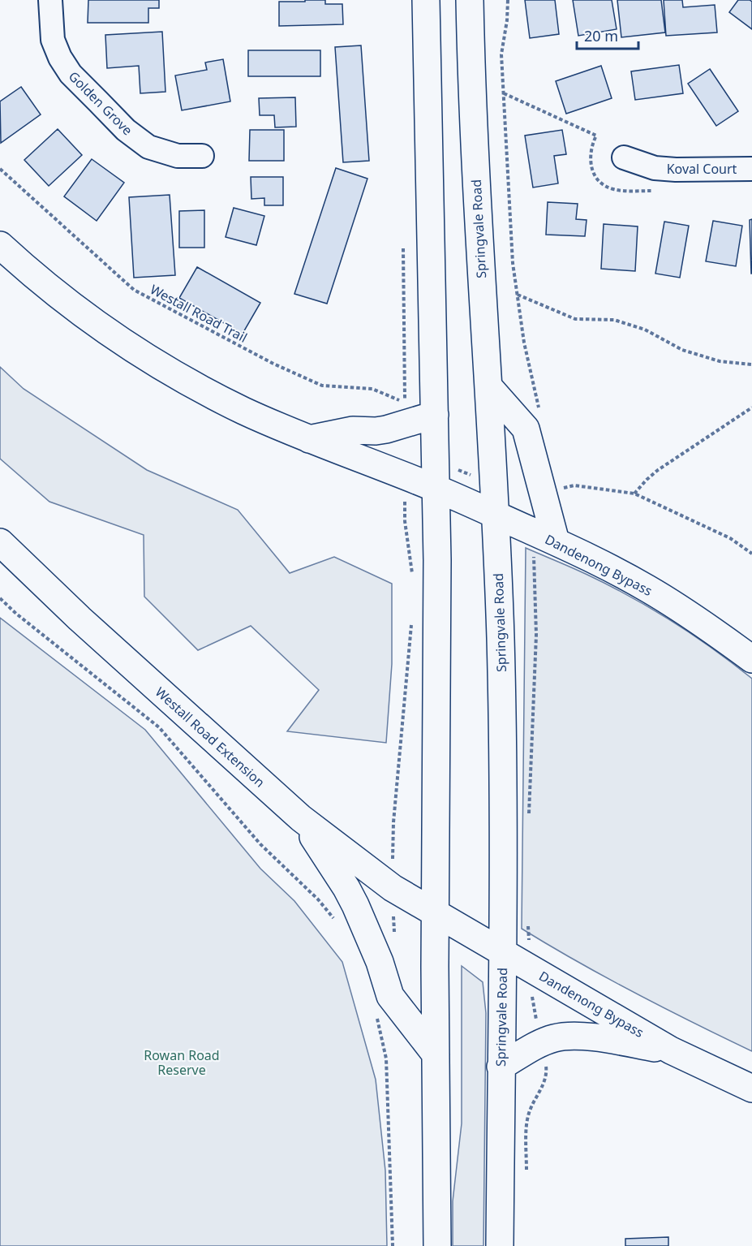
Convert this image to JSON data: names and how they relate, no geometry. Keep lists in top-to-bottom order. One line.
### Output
{"streets":{"highway":["Springvale Road","Dandenong Bypass","Westall Road Extension"],"street":["Golden Grove","Koval Court"],"path":["Westall Road Trail"]},"crossings":[["Springvale Road","Dandenong Bypass"],["Dandenong Bypass","Westall Road Extension"]],"parks":["Rowan Road Reserve"],"scale_bar":"20 m"}
